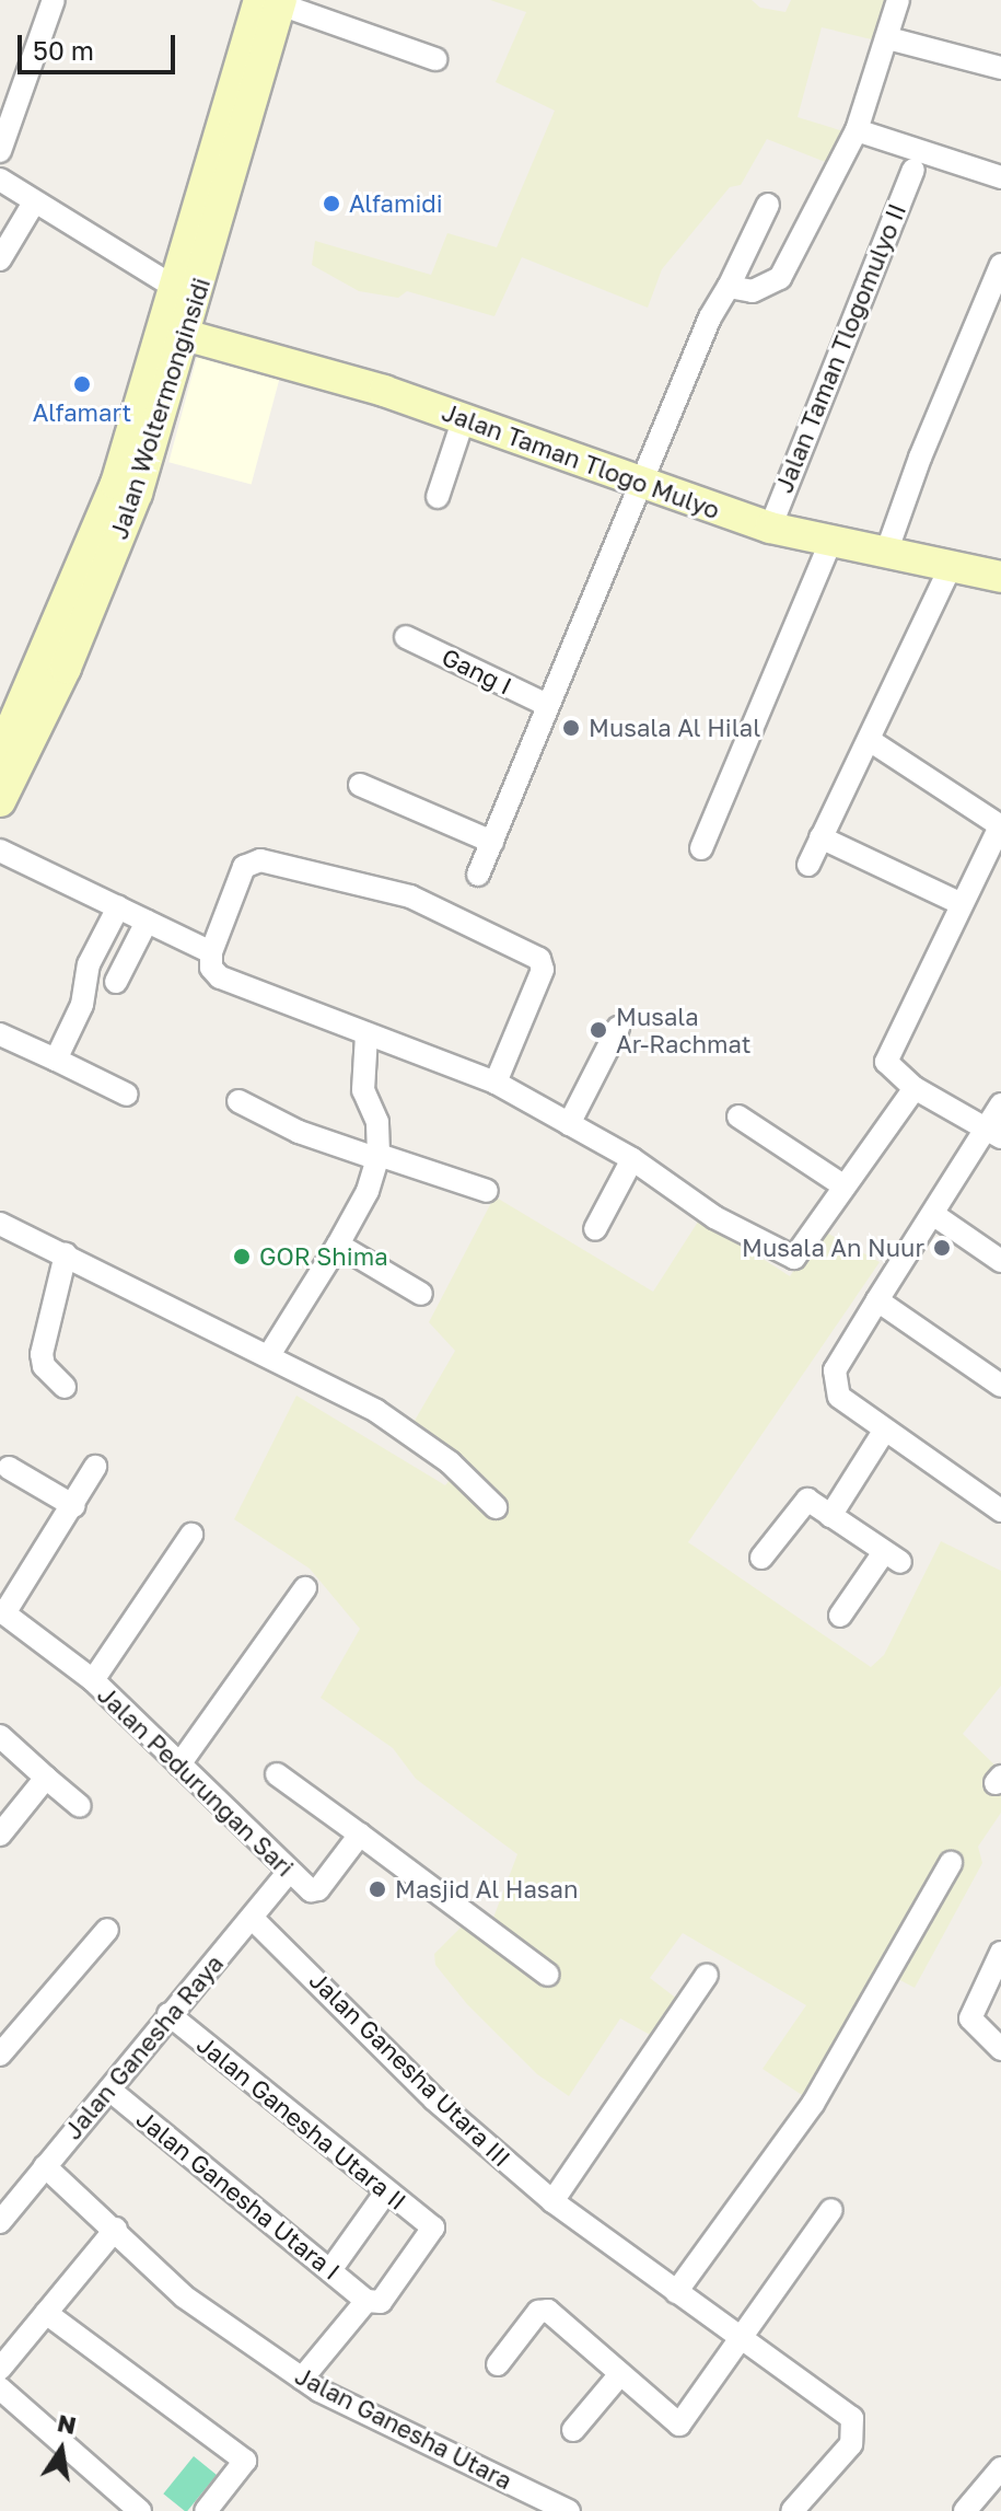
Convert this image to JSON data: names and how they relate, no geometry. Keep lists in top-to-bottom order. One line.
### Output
{"streets":{"main road":["Jalan Woltermonginsidi","Jalan Taman Tlogo Mulyo"],"street":["Jalan Taman Tlogomulyo II","Gang I","Jalan Pedurungan Sari","Jalan Ganesha Raya","Jalan Ganesha Utara III","Jalan Ganesha Utara II","Jalan Ganesha Utara I","Jalan Ganesha Utara"]},"crossings":[["Jalan Taman Tlogomulyo II","Jalan Taman Tlogo Mulyo"],["Jalan Woltermonginsidi","Jalan Taman Tlogo Mulyo"],["Jalan Pedurungan Sari","Jalan Ganesha Raya"],["Jalan Ganesha Raya","Jalan Ganesha Utara III"],["Jalan Ganesha Raya","Jalan Ganesha Utara II"],["Jalan Ganesha Raya","Jalan Ganesha Utara I"],["Jalan Ganesha Raya","Jalan Ganesha Utara"],["Jalan Ganesha Utara II","Jalan Ganesha Utara I"]],"places":["Alfamidi","Alfamart","Musala Al Hilal","Musala Ar-Rachmat","Musala An Nuur","GOR Shima","Masjid Al Hasan"],"scale_bar":"50 m","north":"top"}
